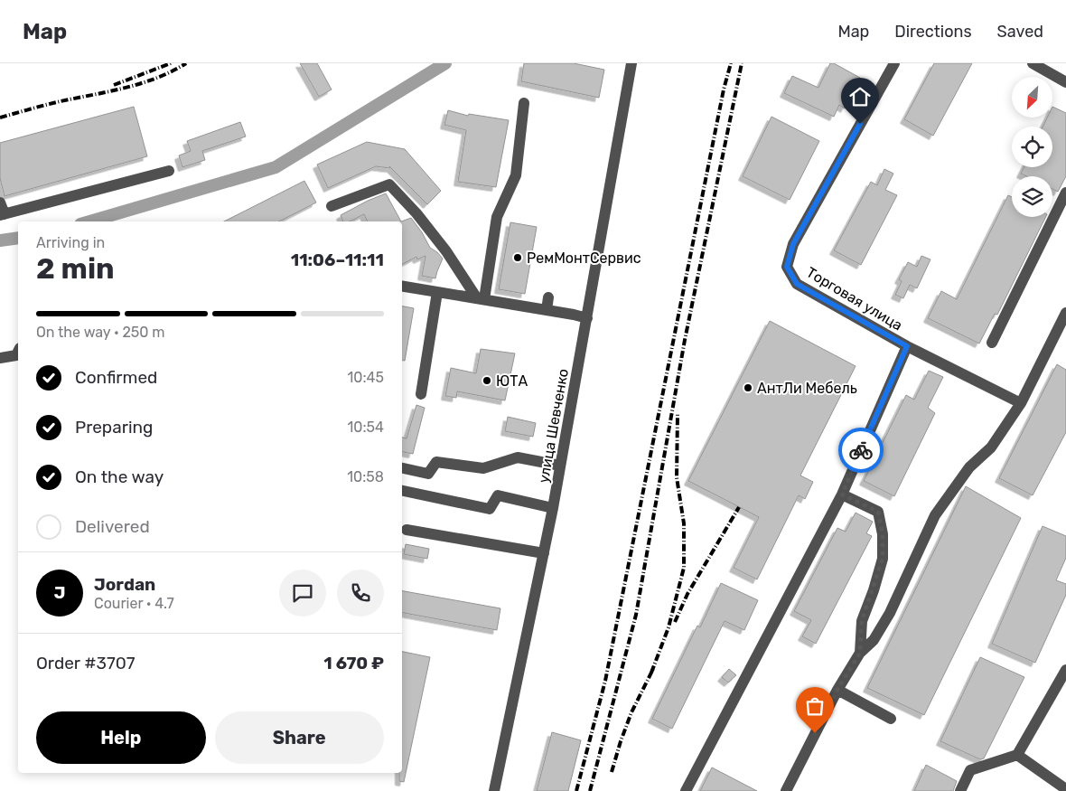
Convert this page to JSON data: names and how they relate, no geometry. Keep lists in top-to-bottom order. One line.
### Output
{"streets":{"street":["Торговая улица","улица Шевченко"]},"places":["РемМонтСервис","ЮТА","АнтЛи Мебель"],"north":"bottom left","page":{"header":"Map","nav":["Map","Directions","Saved"],"heading":["2 min","Arriving in","11:06–11:11"],"panel":["Jordan","Courier · 4.7","Order #3707","1 670 ₽"],"bar":"On the way · 250 m","list":[["Confirmed","10:45"],["Preparing","10:54"],["On the way","10:58"],"Delivered"],"round":"J","buttons":["Help","Share"]}}
